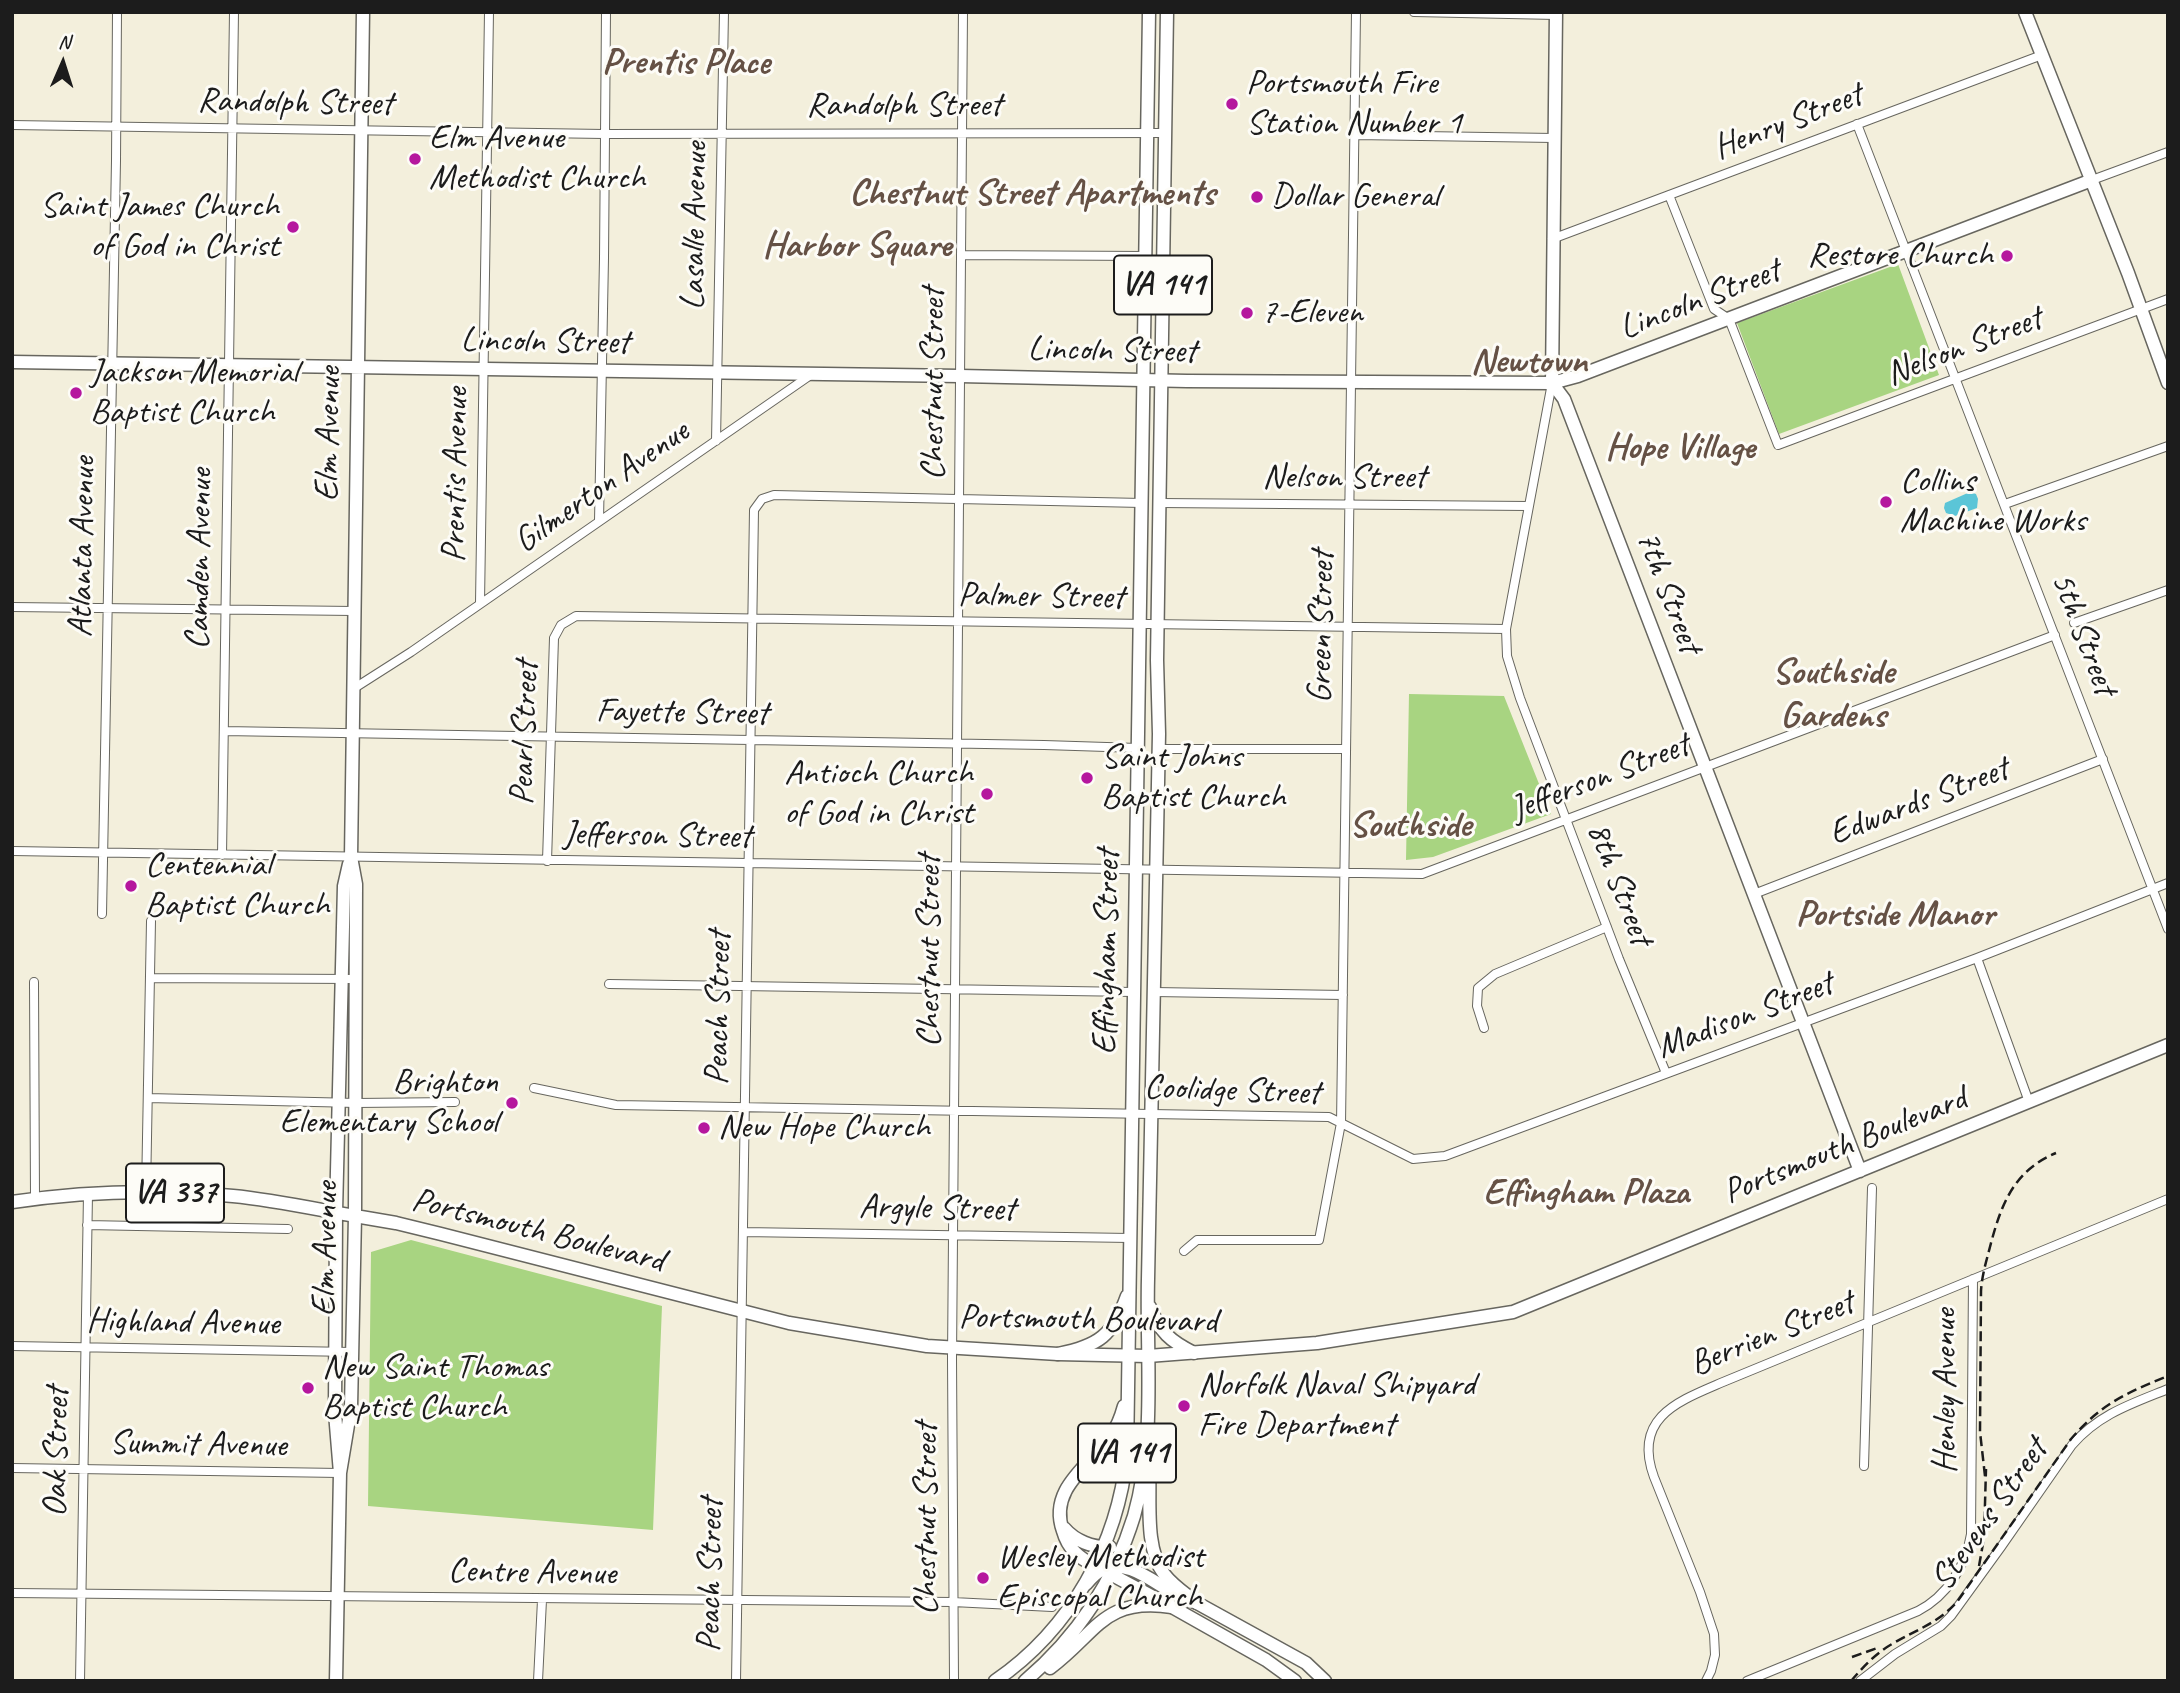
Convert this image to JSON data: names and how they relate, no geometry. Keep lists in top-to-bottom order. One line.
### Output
{"streets":{"main road":["VA 141","Lincoln Street","Elm Avenue","7th Street","Effingham Street","Portsmouth Boulevard","VA 337"],"street":["Randolph Street","Henry Street","Lasalle Avenue","Nelson Street","Chestnut Street","Prentis Avenue","Gilmerton Avenue","Atlanta Avenue","Camden Avenue","Palmer Street","Green Street","5th Street","Fayette Street","Pearl Street","Jefferson Street","Edwards Street","8th Street","Peach Street","Madison Street","Coolidge Street","Argyle Street","Highland Avenue","Berrien Street","Henley Avenue","Summit Avenue","Oak Street","Stevens Street","Centre Avenue"]},"crossings":[["Randolph Street","Lasalle Avenue"],["Randolph Street","Chestnut Street"],["Randolph Street","Elm Avenue"],["Randolph Street","Prentis Avenue"],["Randolph Street","Atlanta Avenue"],["Randolph Street","Camden Avenue"],["Randolph Street","Effingham Street"],["Henry Street","5th Street"],["Lasalle Avenue","Lincoln Street"],["Lasalle Avenue","Gilmerton Avenue"],["Lincoln Street","Nelson Street"],["Lincoln Street","Chestnut Street"],["Lincoln Street","Elm Avenue"],["Lincoln Street","Prentis Avenue"],["Lincoln Street","Gilmerton Avenue"],["Lincoln Street","Atlanta Avenue"],["Lincoln Street","Camden Avenue"],["Lincoln Street","7th Street"],["Lincoln Street","Green Street"],["Lincoln Street","5th Street"],["Lincoln Street","8th Street"],["Lincoln Street","Effingham Street"],["Nelson Street","Green Street"],["Nelson Street","5th Street"],["Nelson Street","8th Street"],["Nelson Street","Effingham Street"],["Chestnut Street","Palmer Street"],["Chestnut Street","Fayette Street"],["Chestnut Street","Jefferson Street"],["Chestnut Street","Peach Street"],["Chestnut Street","Coolidge Street"],["Chestnut Street","Portsmouth Boulevard"],["Chestnut Street","Argyle Street"],["Chestnut Street","Centre Avenue"],["Elm Avenue","Gilmerton Avenue"],["Elm Avenue","Fayette Street"],["Elm Avenue","Jefferson Street"],["Elm Avenue","Portsmouth Boulevard"],["Elm Avenue","Highland Avenue"],["Elm Avenue","Summit Avenue"],["Elm Avenue","Centre Avenue"],["Prentis Avenue","Gilmerton Avenue"],["Atlanta Avenue","Jefferson Street"],["Camden Avenue","Fayette Street"],["Camden Avenue","Jefferson Street"],["7th Street","Jefferson Street"],["7th Street","Edwards Street"],["7th Street","8th Street"],["7th Street","Madison Street"],["7th Street","Portsmouth Boulevard"],["Palmer Street","Green Street"],["Palmer Street","Pearl Street"],["Palmer Street","8th Street"],["Palmer Street","Effingham Street"],["Palmer Street","Peach Street"],["Green Street","Jefferson Street"],["Green Street","Madison Street"],["Green Street","Coolidge Street"],["5th Street","Jefferson Street"],["5th Street","Edwards Street"],["5th Street","Madison Street"],["Fayette Street","Pearl Street"],["Fayette Street","Effingham Street"],["Fayette Street","Peach Street"],["Pearl Street","Jefferson Street"],["Jefferson Street","8th Street"],["Jefferson Street","Effingham Street"],["Jefferson Street","Peach Street"],["8th Street","Madison Street"],["Effingham Street","Coolidge Street"],["Effingham Street","Portsmouth Boulevard"],["Effingham Street","Argyle Street"],["Peach Street","Coolidge Street"],["Peach Street","Portsmouth Boulevard"],["Peach Street","Argyle Street"],["Peach Street","Centre Avenue"],["Madison Street","Coolidge Street"],["Portsmouth Boulevard","Oak Street"],["Highland Avenue","Oak Street"],["Berrien Street","Henley Avenue"],["Summit Avenue","Oak Street"],["Oak Street","Centre Avenue"]],"districts":["Prentis Place","Chestnut Street Apartments","Harbor Square","Newtown","Hope Village","Southside Gardens","Southside","Portside Manor","Effingham Plaza"],"places":["Portsmouth Fire Station Number 1","Elm Avenue Methodist Church","Dollar General","Saint James Church of God in Christ","Restore Church","7-Eleven","Jackson Memorial Baptist Church","Collins Machine Works","Saint Johns Baptist Church","Antioch Church of God in Christ","Centennial Baptist Church","Brighton Elementary School","New Hope Church","New Saint Thomas Baptist Church","Norfolk Naval Shipyard Fire Department","Wesley Methodist Episcopal Church"],"north":"top"}
